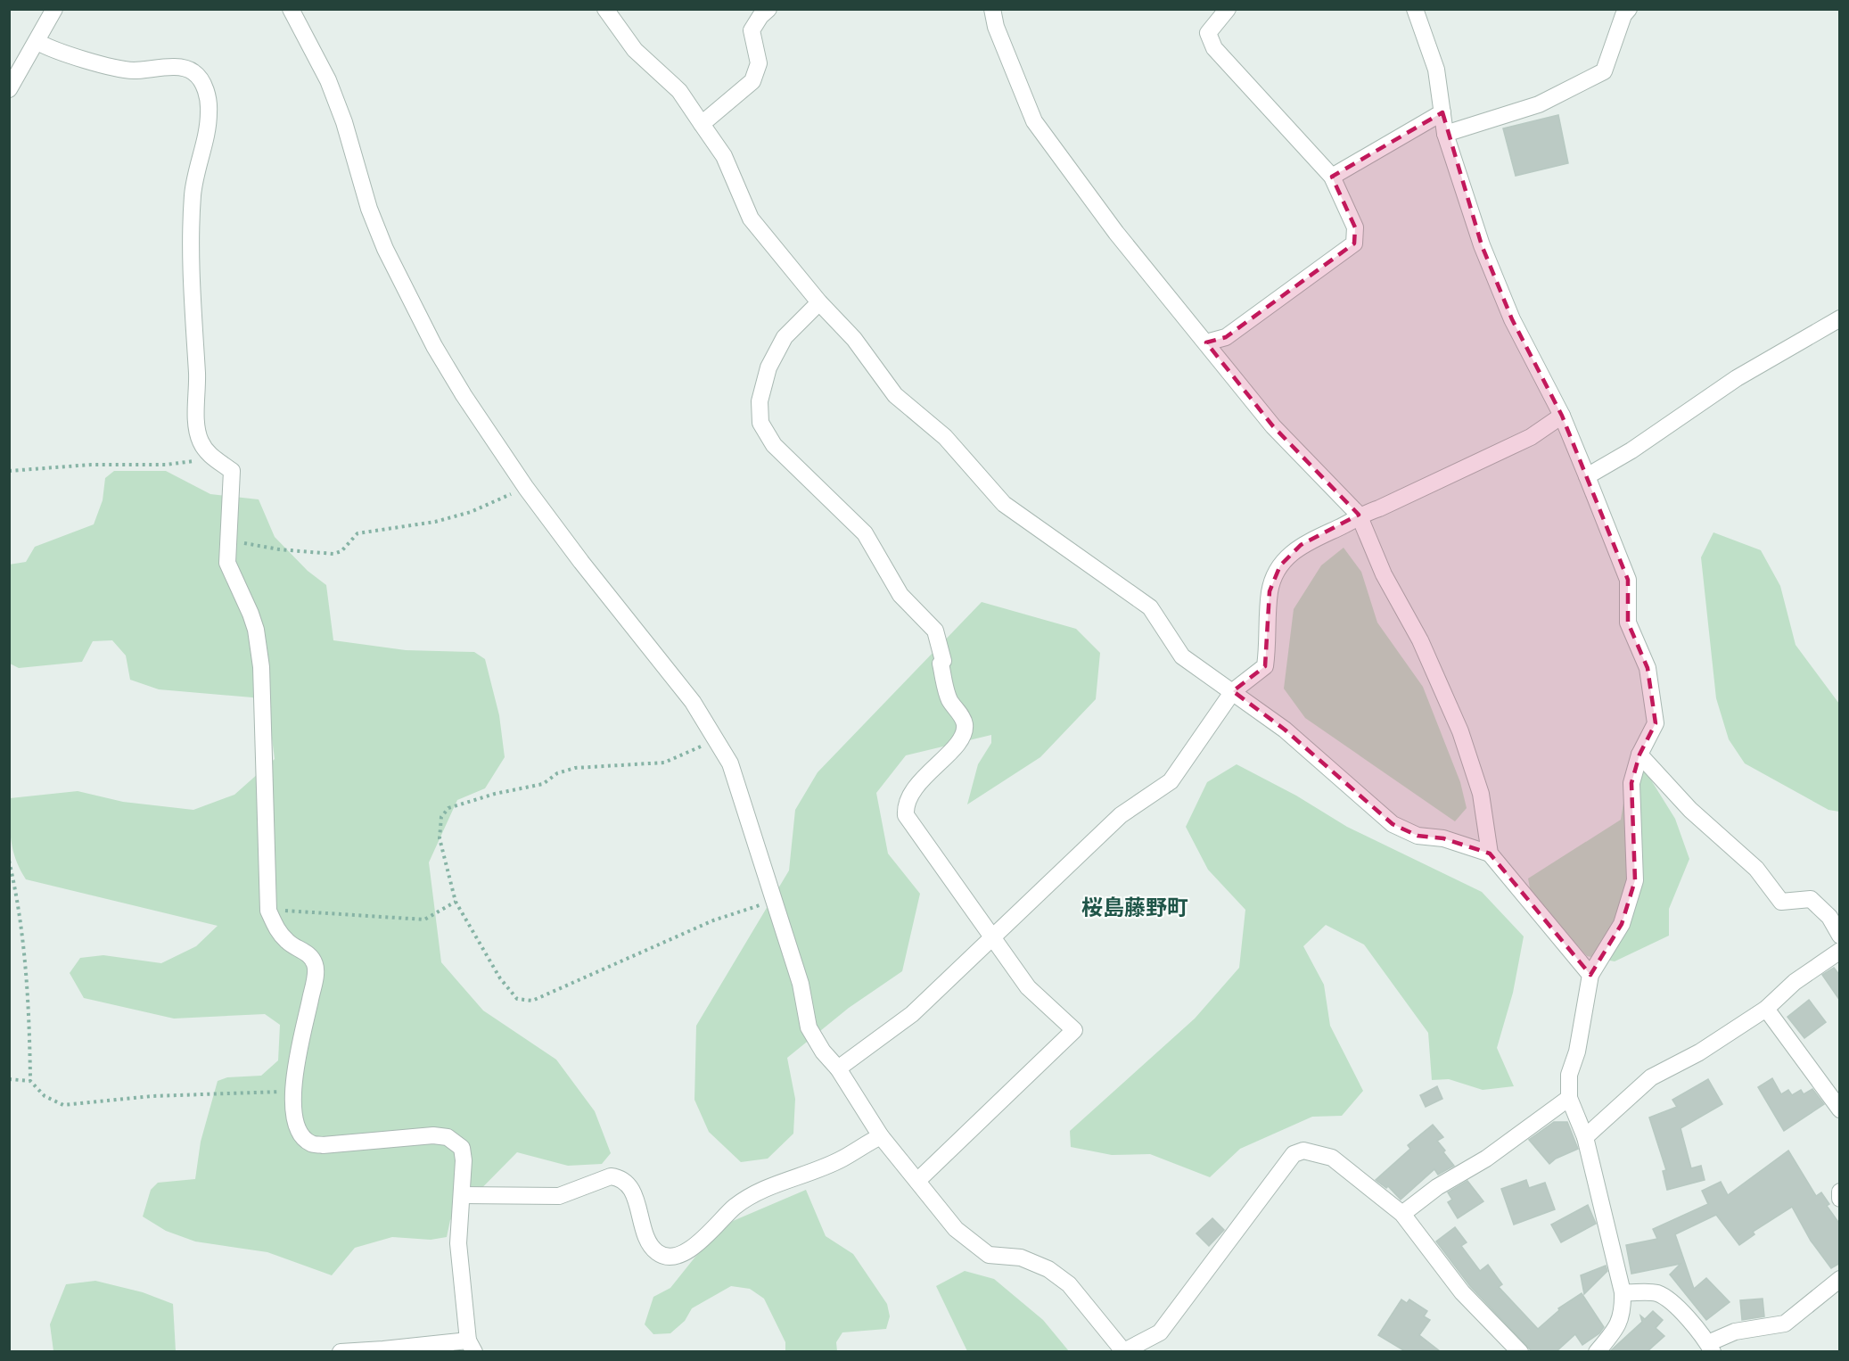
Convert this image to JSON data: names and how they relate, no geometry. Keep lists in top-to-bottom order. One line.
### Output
{"districts":["桜島藤野町"]}
